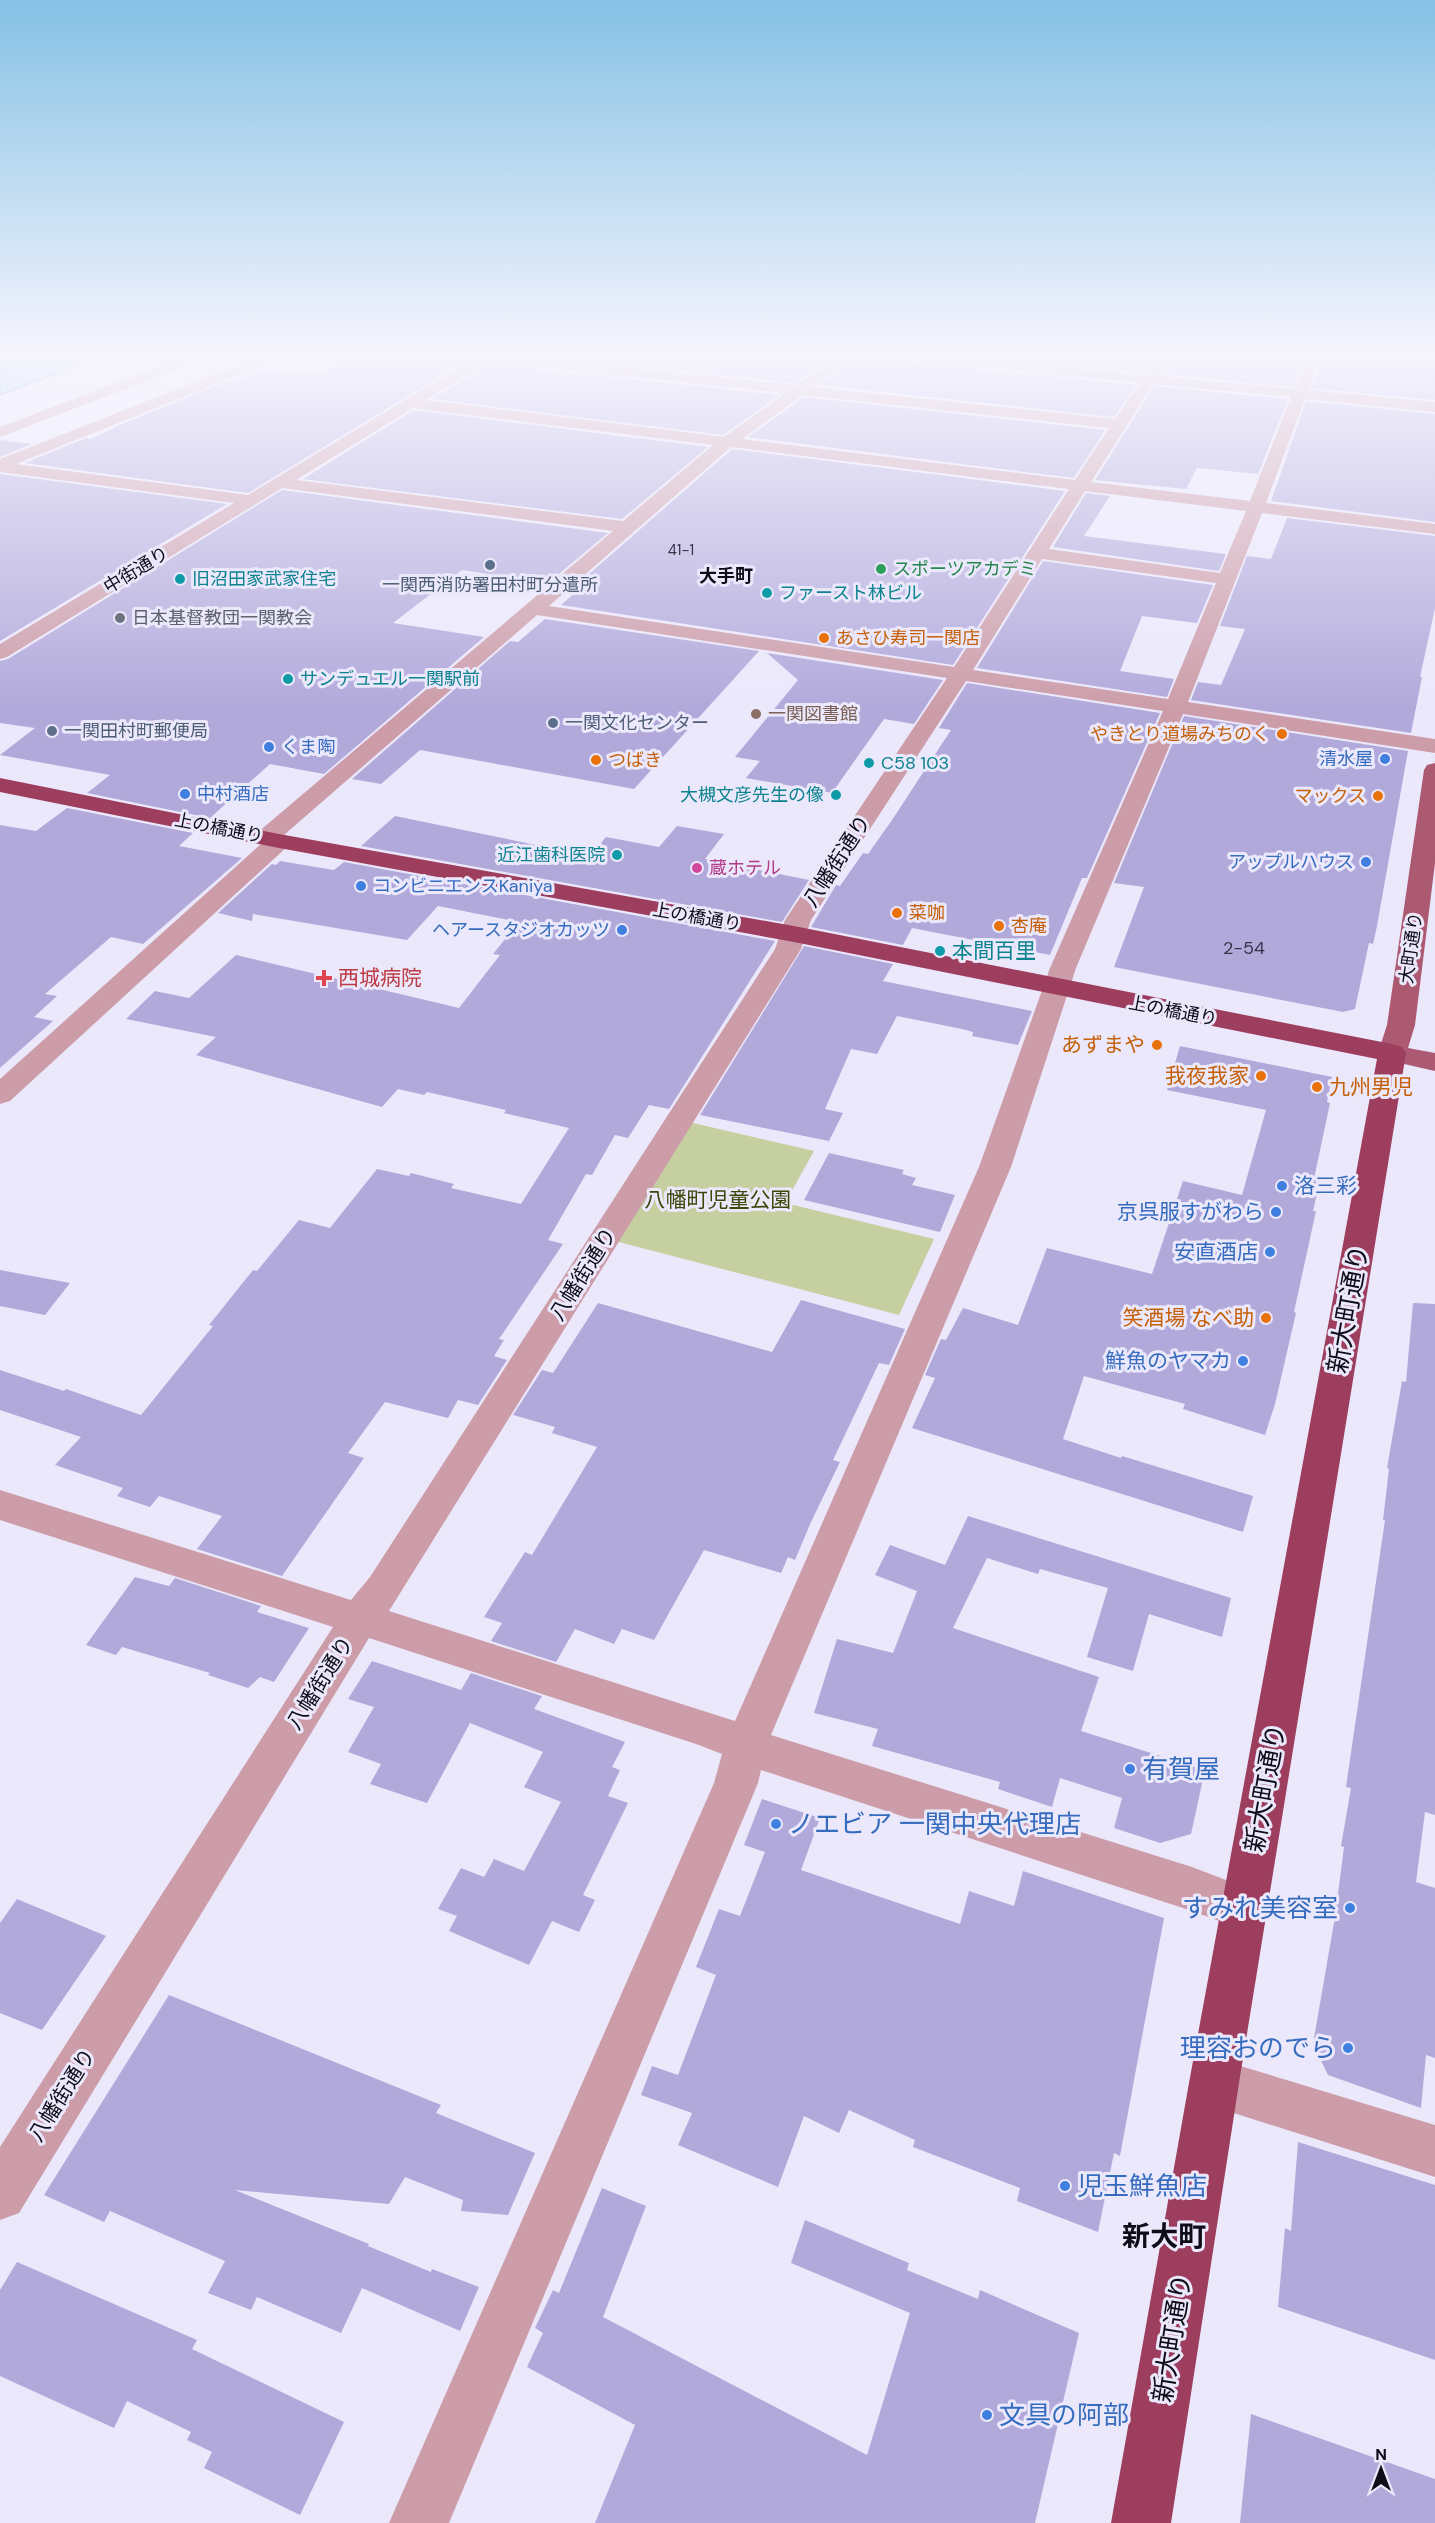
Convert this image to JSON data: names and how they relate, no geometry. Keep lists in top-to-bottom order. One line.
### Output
{"streets":{"highway":["上の橋通り","新大町通り"],"main road":["大町通り"],"street":["中街通り","八幡街通り"]},"crossings":[["上の橋通り","八幡街通り"],["上の橋通り","大町通り"],["上の橋通り","新大町通り"],["大町通り","新大町通り"]],"districts":["大手町","新大町"],"parks":["八幡町児童公園"],"places":{"other":["一関西消防署田村町分遣所","スポーツアカデミ","旧沼田家武家住宅","ファースト林ビル","日本基督教団一関教会","あさひ寿司一関店","サンデュエル一関駅前","一関図書館","一関文化センター","一関田村町郵便局","やきとり道場みちのく","くま陶","清水屋","つばき","C58 103","中村酒店","大槻文彦先生の像","マックス","近江歯科医院","アップルハウス","蔵ホテル","コンビニエンスKaniya","菜咖","杏庵","ヘアースタジオカッツ","本間百里","あずまや","我夜我家","九州男児","洛三彩","京呉服すがわら","安直酒店","笑酒場 なべ助","鮮魚のヤマカ","有賀屋","ノエビア 一関中央代理店","すみれ美容室","理容おのでら","児玉鮮魚店","文具の阿部"],"health":["西城病院"]},"house_numbers":["41-1","2-54"],"north":"top"}
